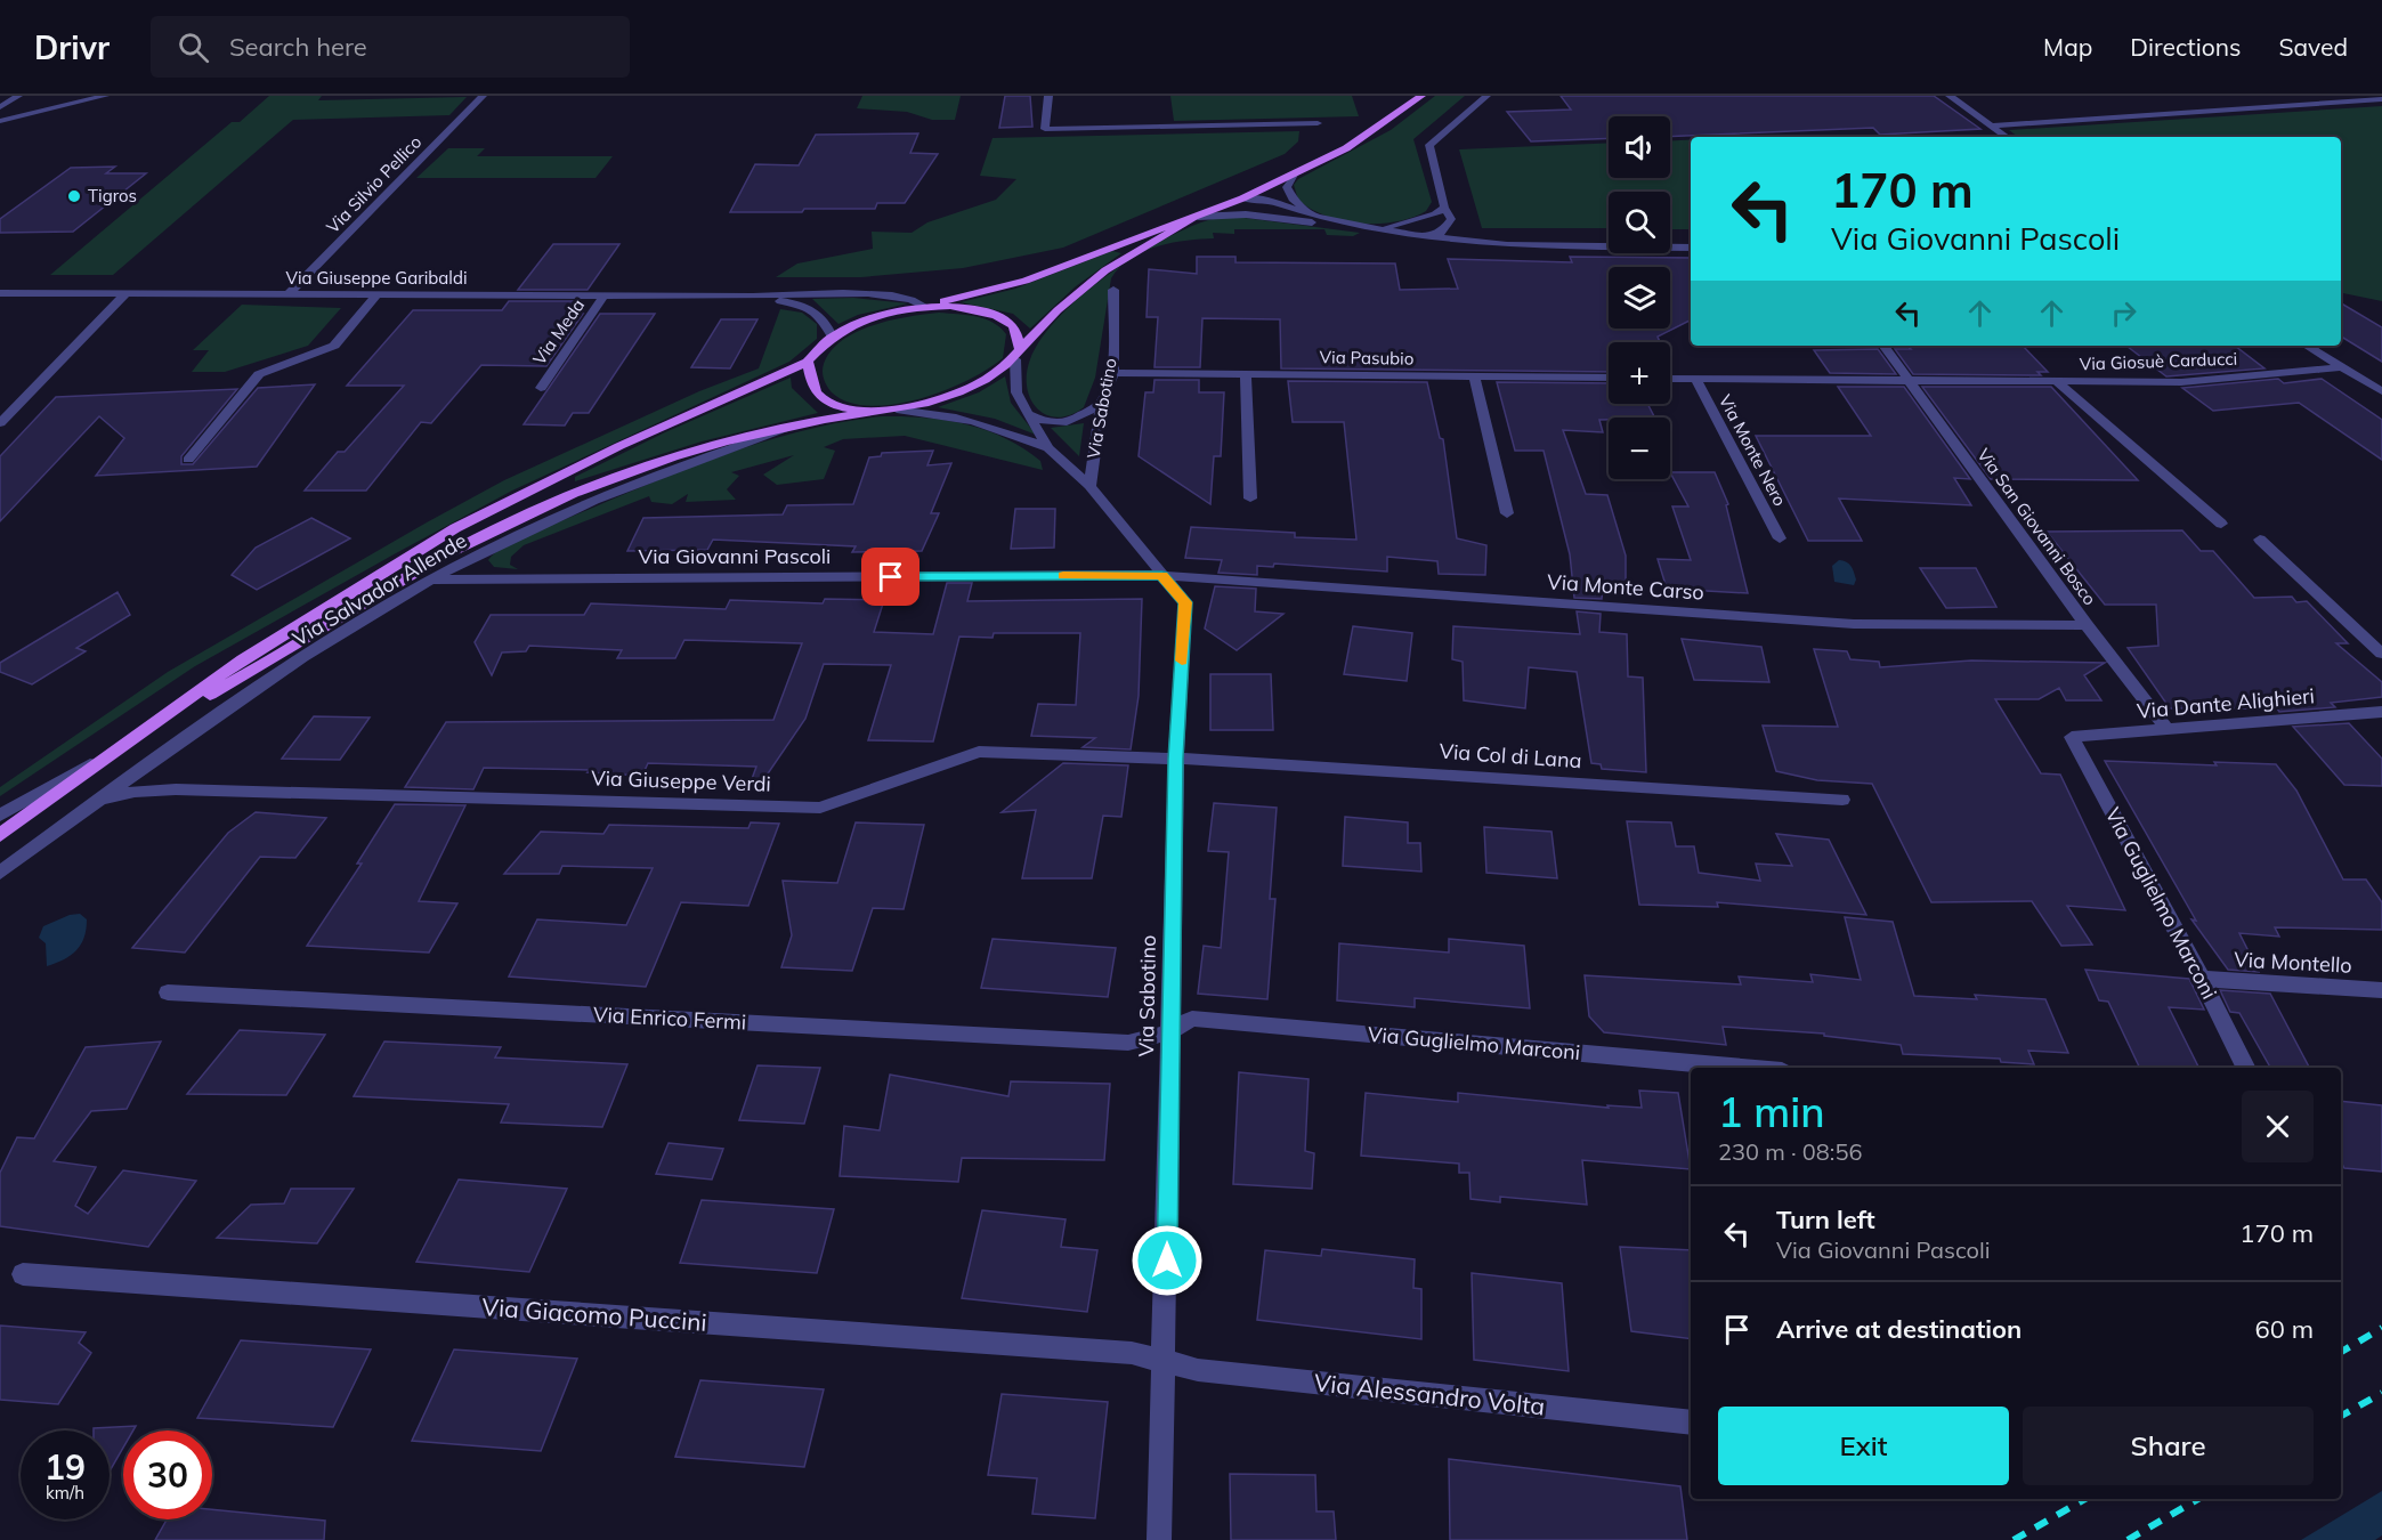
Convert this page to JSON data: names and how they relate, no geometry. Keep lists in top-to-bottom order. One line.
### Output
{"streets":{"street":["Via Silvio Pellico","Via Giuseppe Garibaldi","Via Meda","Via Pasubio","Via Giosuè Carducci","Via Sabotino","Via Monte Nero","Via San Giovanni Bosco","Via Giovanni Pascoli","Via Monte Carso","Via Salvador Allende","Via Dante Alighieri","Via Col di Lana","Via Giuseppe Verdi","Via Guglielmo Marconi","Via Montello","Via Enrico Fermi","Via Giacomo Puccini","Via Alessandro Volta"]},"crossings":[["Via Silvio Pellico","Via Giuseppe Garibaldi"],["Via Giuseppe Garibaldi","Via Meda"],["Via Pasubio","Via Sabotino"],["Via Giosuè Carducci","Via San Giovanni Bosco"],["Via Sabotino","Via Giovanni Pascoli"],["Via Sabotino","Via Monte Carso"],["Via Sabotino","Via Col di Lana"],["Via Sabotino","Via Giuseppe Verdi"],["Via Sabotino","Via Guglielmo Marconi"],["Via Sabotino","Via Enrico Fermi"],["Via Sabotino","Via Giacomo Puccini"],["Via Sabotino","Via Alessandro Volta"],["Via San Giovanni Bosco","Via Monte Carso"],["Via San Giovanni Bosco","Via Dante Alighieri"],["Via Giovanni Pascoli","Via Monte Carso"],["Via Giovanni Pascoli","Via Salvador Allende"],["Via Salvador Allende","Via Giuseppe Verdi"],["Via Dante Alighieri","Via Guglielmo Marconi"],["Via Col di Lana","Via Giuseppe Verdi"],["Via Guglielmo Marconi","Via Montello"],["Via Guglielmo Marconi","Via Enrico Fermi"],["Via Giacomo Puccini","Via Alessandro Volta"]],"places":["Tigros"],"page":{"header":"Drivr","search":"Search here","nav":["Map","Directions","Saved"],"map_buttons":["+","−"],"turn":["170 m","Via Giovanni Pascoli"],"heading":["1 min","230 m · 08:56"],"list":[{"name":"Turn left","note":"Via Giovanni Pascoli","value":"170 m"},{"name":"Arrive at destination","value":"60 m"}],"buttons":["Exit","Share"],"speed":"19 km/h","limit":"30"}}
